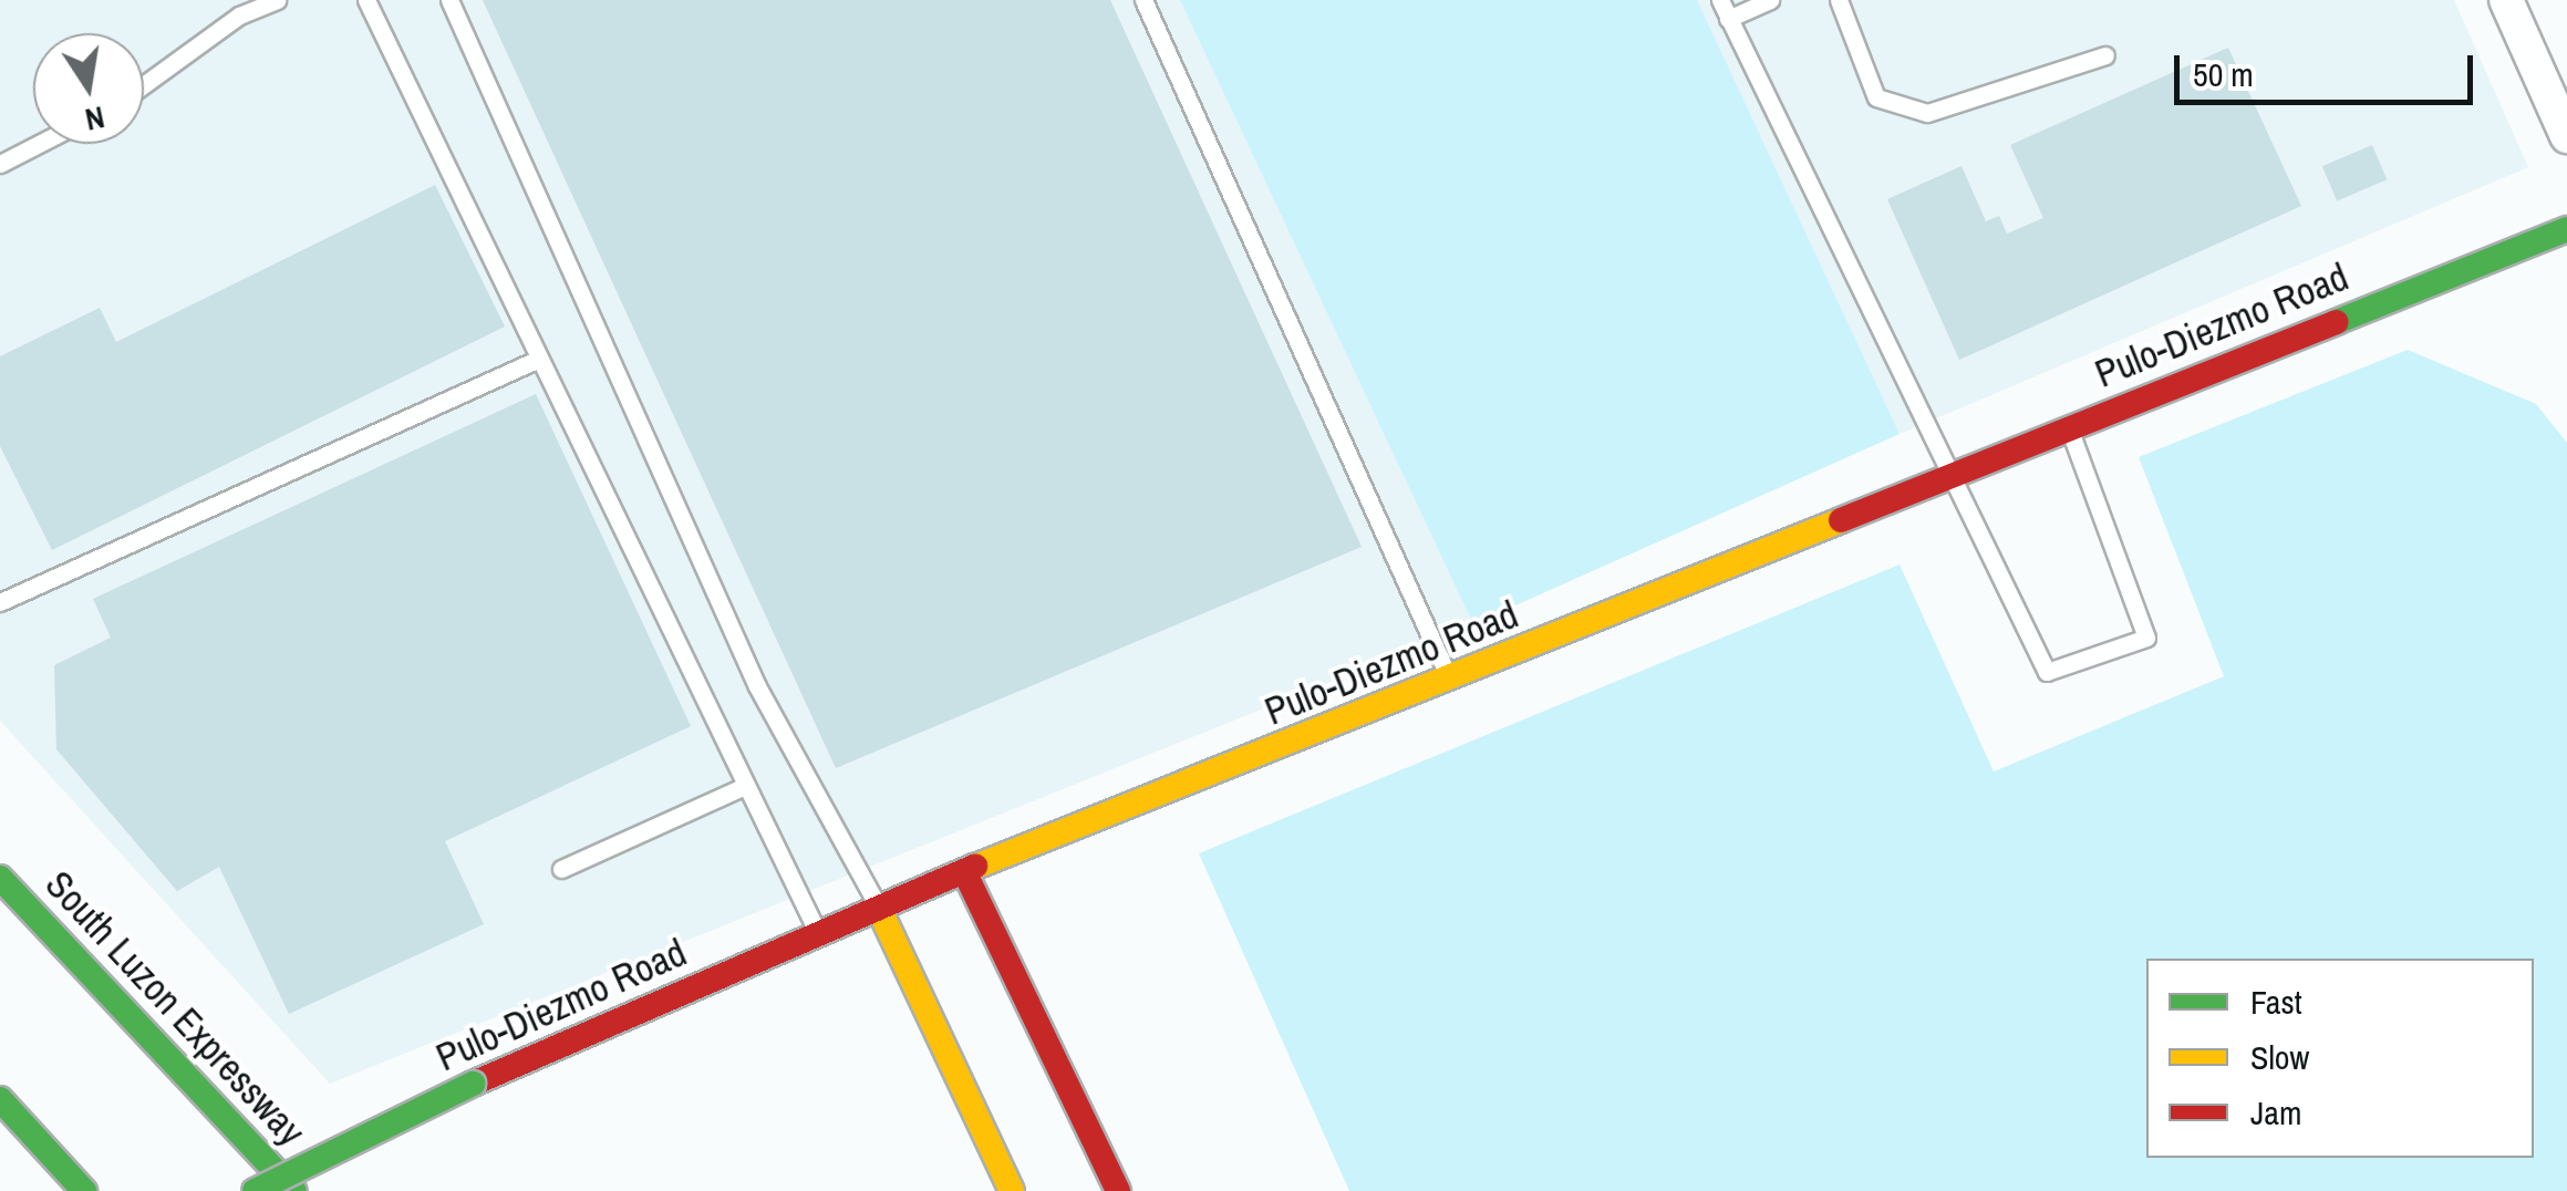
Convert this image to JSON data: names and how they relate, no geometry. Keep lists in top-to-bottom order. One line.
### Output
{"streets":{"main road":["Pulo-Diezmo Road","South Luzon Expressway"]},"legend":["Fast","Slow","Jam"],"scale_bar":"50 m","north":"bottom"}
